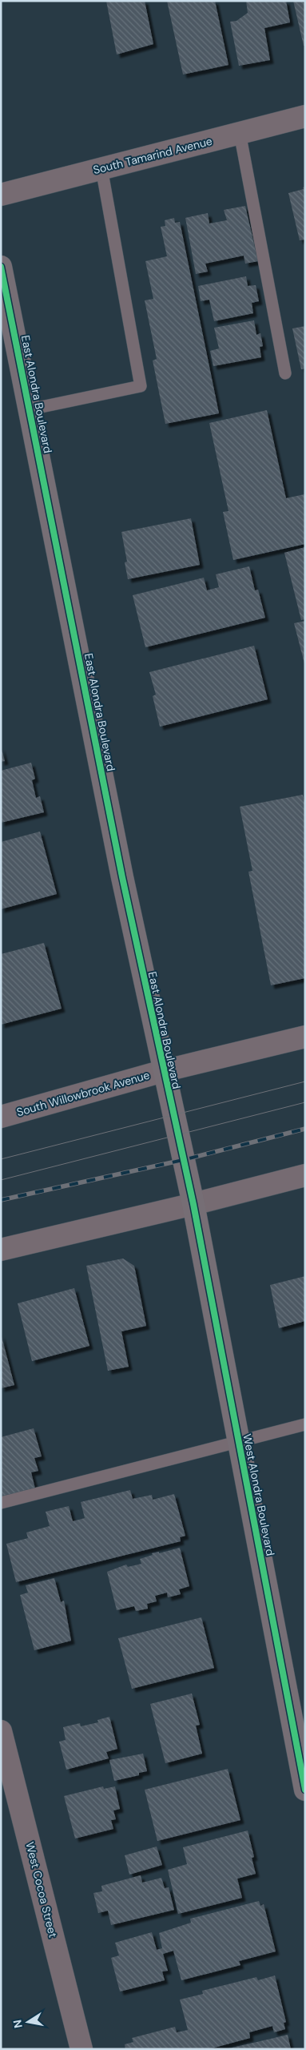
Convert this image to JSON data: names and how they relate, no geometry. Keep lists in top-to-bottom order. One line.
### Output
{"streets":{"main road":["East Alondra Boulevard","West Alondra Boulevard"],"street":["South Tamarind Avenue","South Willowbrook Avenue","West Cocoa Street"]},"crossings":[["East Alondra Boulevard","South Willowbrook Avenue"],["East Alondra Boulevard","West Alondra Boulevard"]],"north":"left"}
